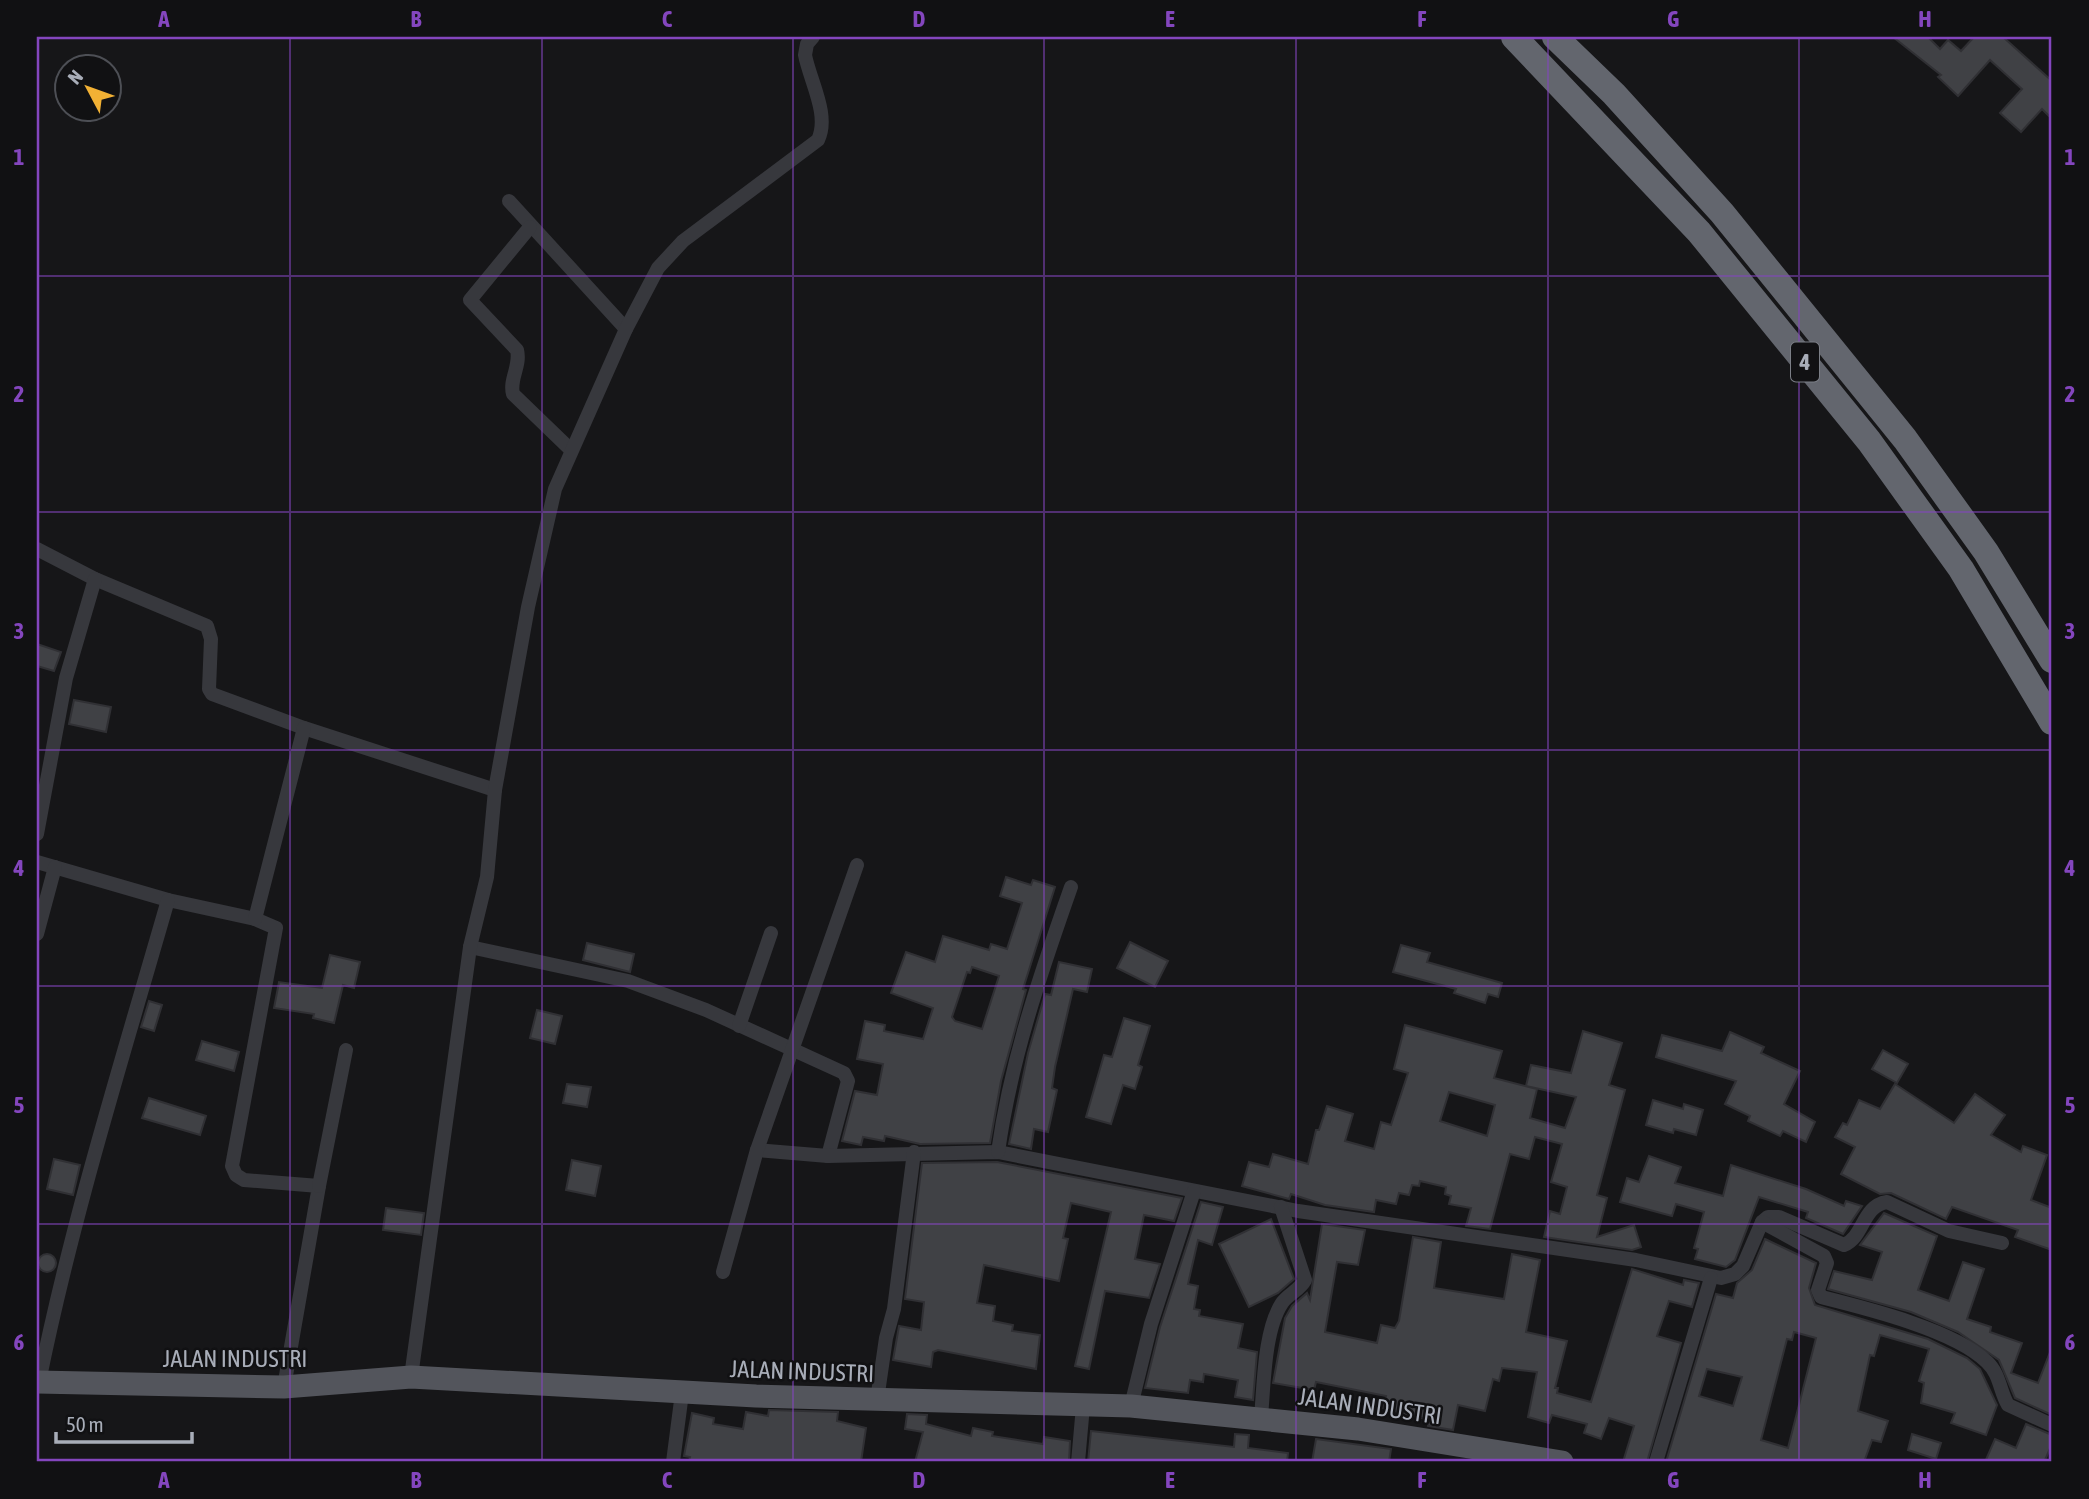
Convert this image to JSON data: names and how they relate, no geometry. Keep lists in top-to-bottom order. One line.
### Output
{"streets":{"highway":["4"],"main road":["JALAN INDUSTRI"]},"scale_bar":"50 m","north":"top left","grid":{"columns":["A","B","C","D","E","F","G","H"],"rows":["1","2","3","4","5","6"]}}
